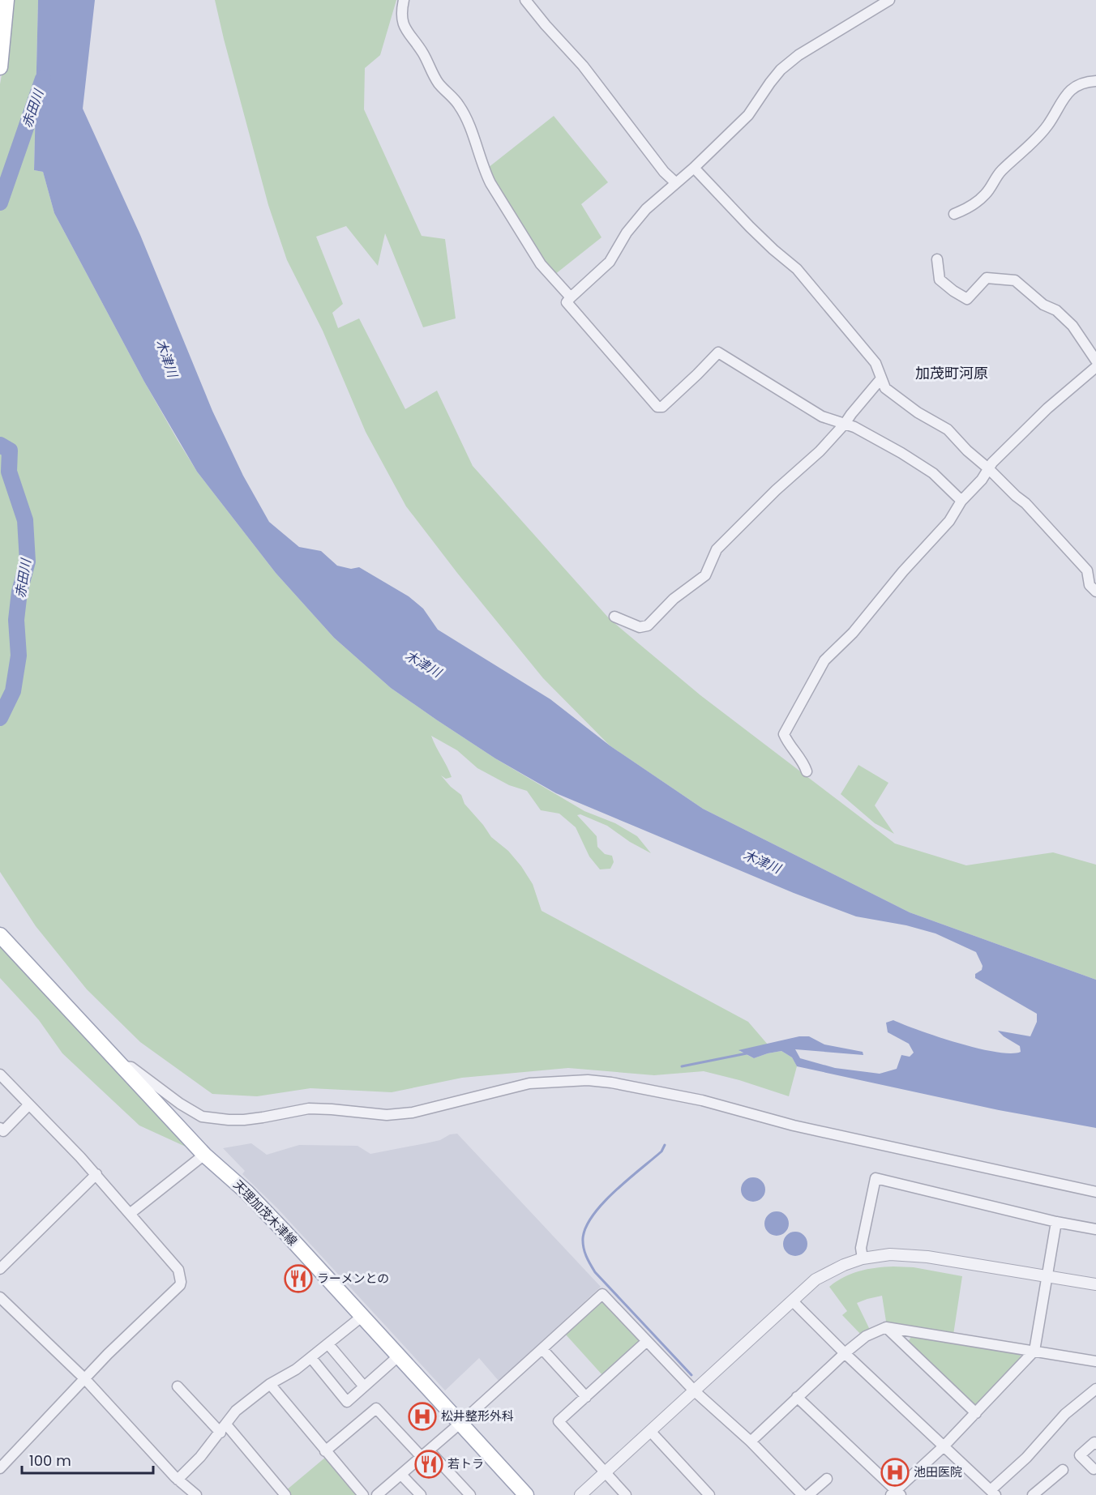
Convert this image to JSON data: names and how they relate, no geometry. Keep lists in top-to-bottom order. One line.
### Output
{"streets":{"main road":["天理加茂木津線"]},"districts":["加茂町河原"],"water":["赤田川","木津川"],"places":{"restaurant":["ラーメンとの","若トラ"],"hospital":["松井整形外科","池田医院"]},"scale_bar":"100 m"}
